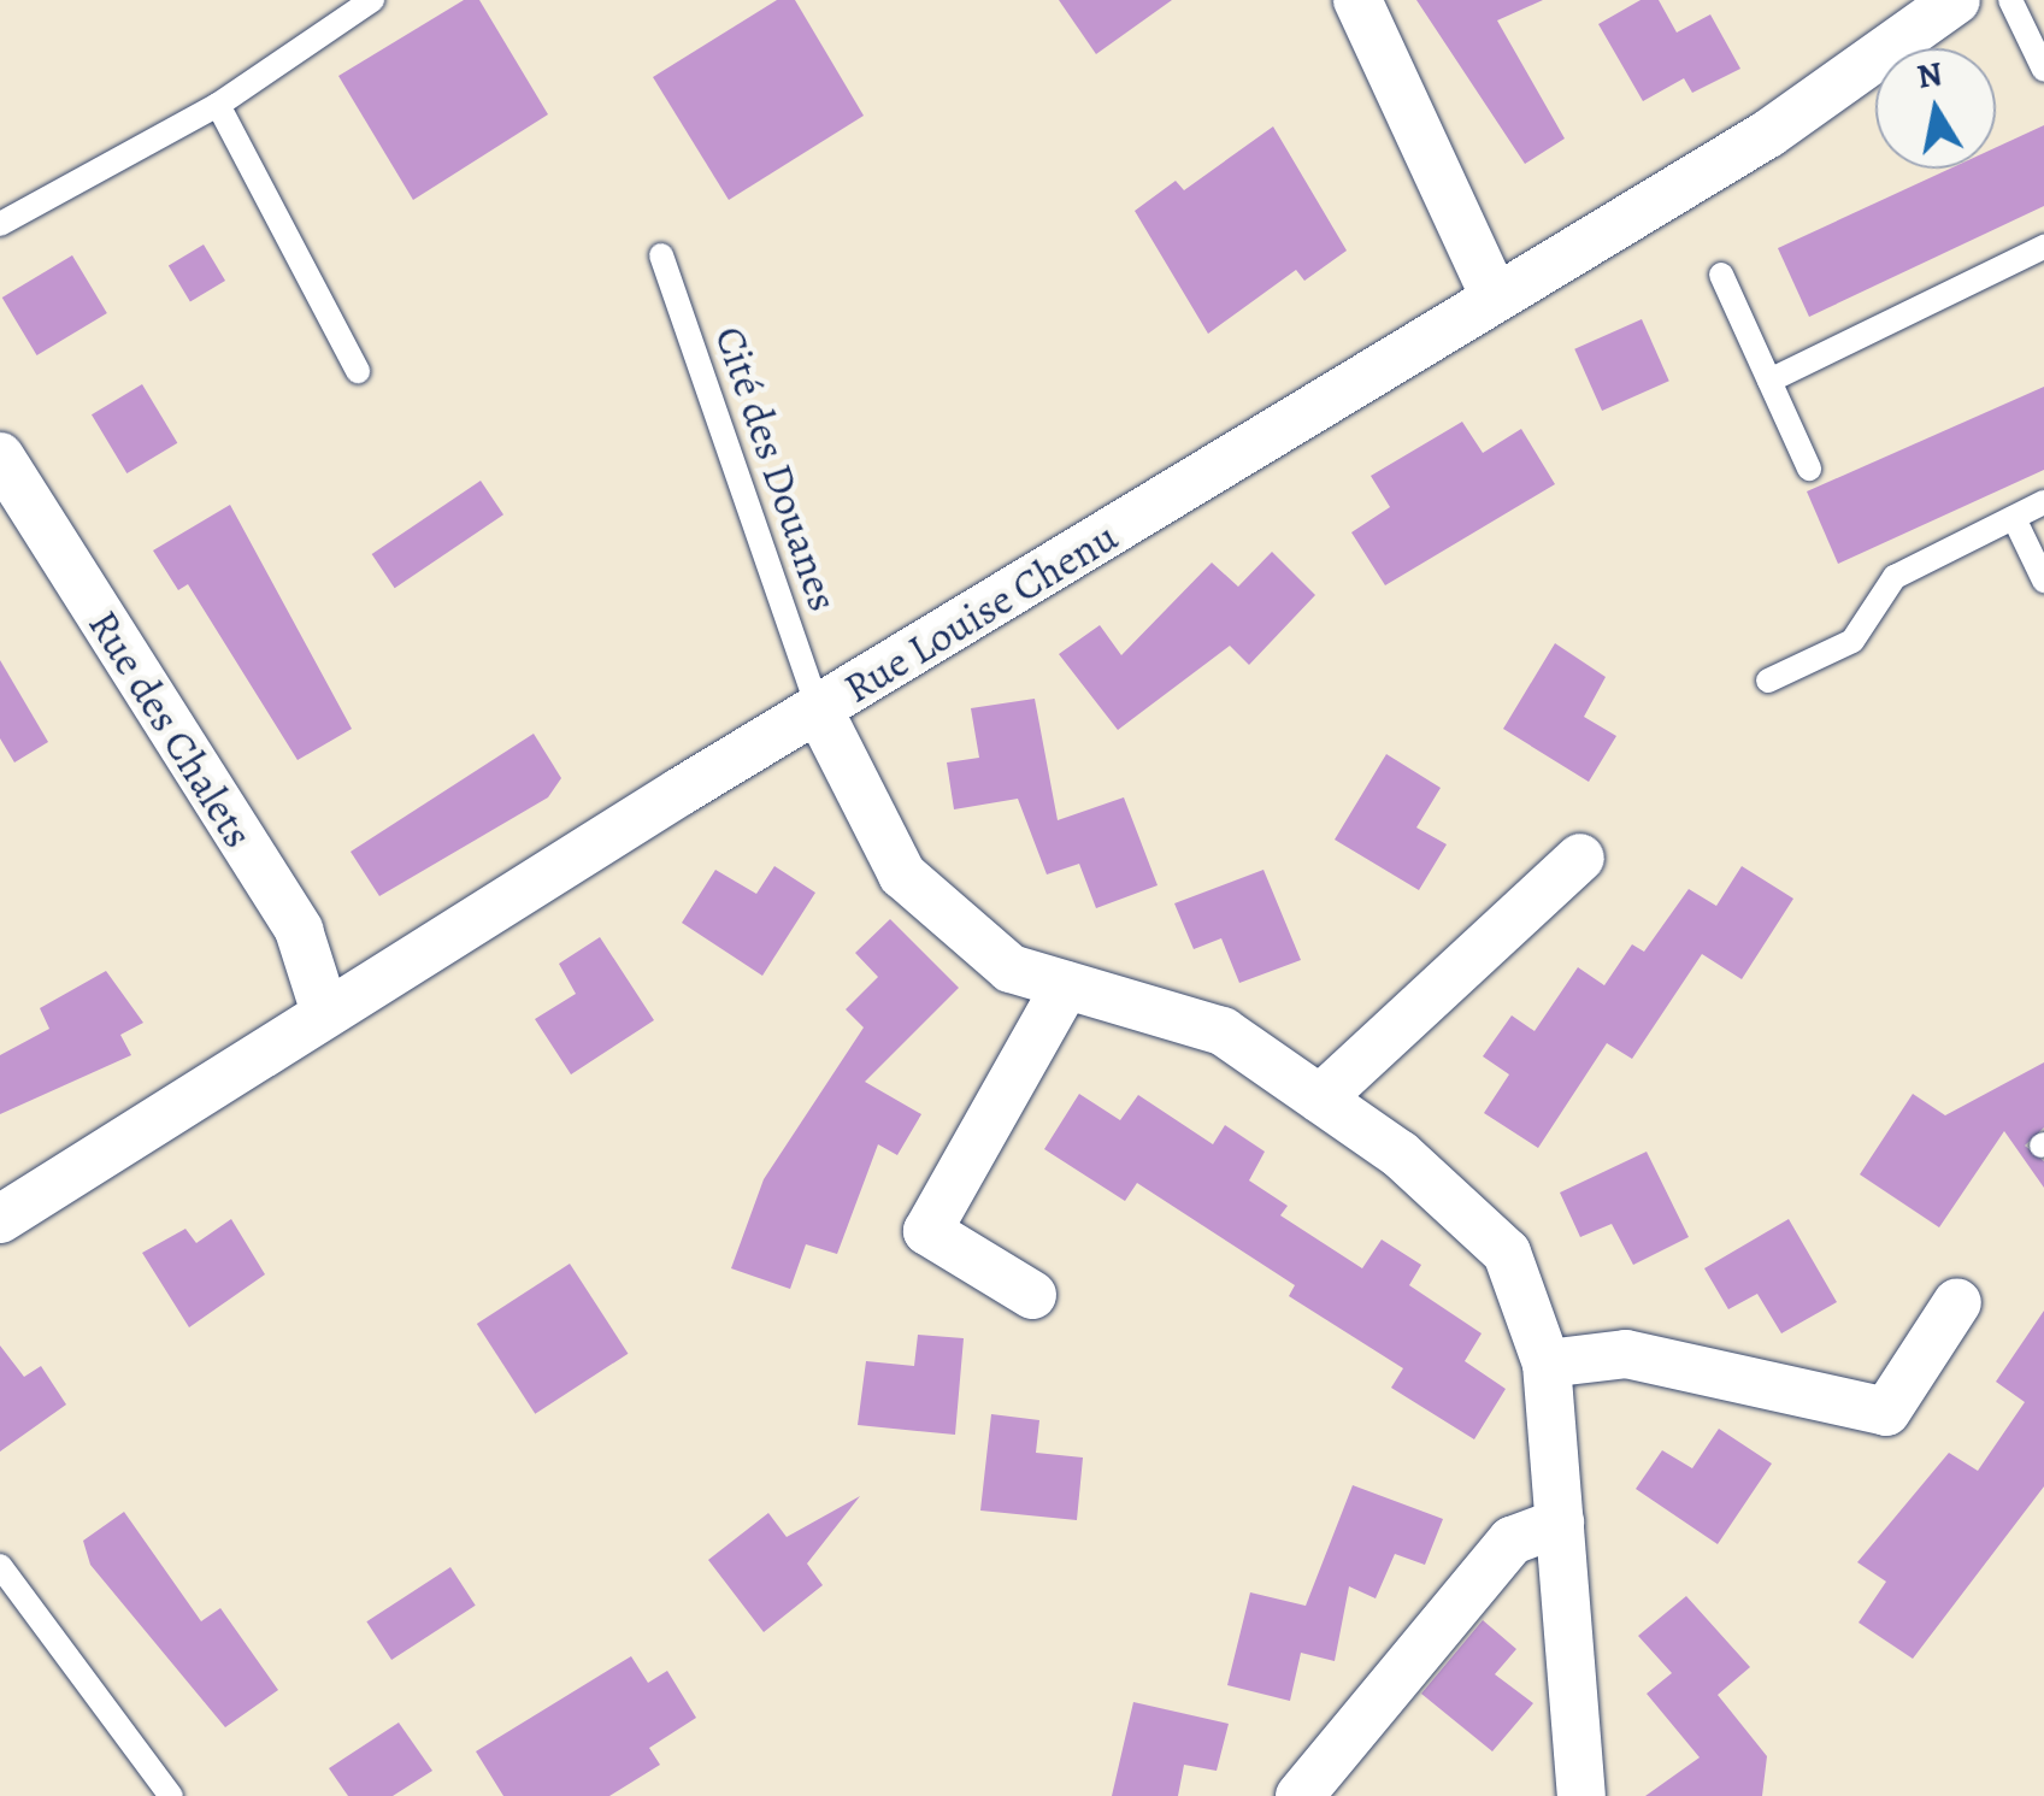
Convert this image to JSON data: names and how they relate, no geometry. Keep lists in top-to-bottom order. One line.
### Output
{"streets":{"street":["Rue Louise Chenu","Rue des Chalets"],"lane":["Cité des Douanes"]},"crossings":[["Cité des Douanes","Rue Louise Chenu"],["Rue Louise Chenu","Rue des Chalets"]],"north":"top"}
